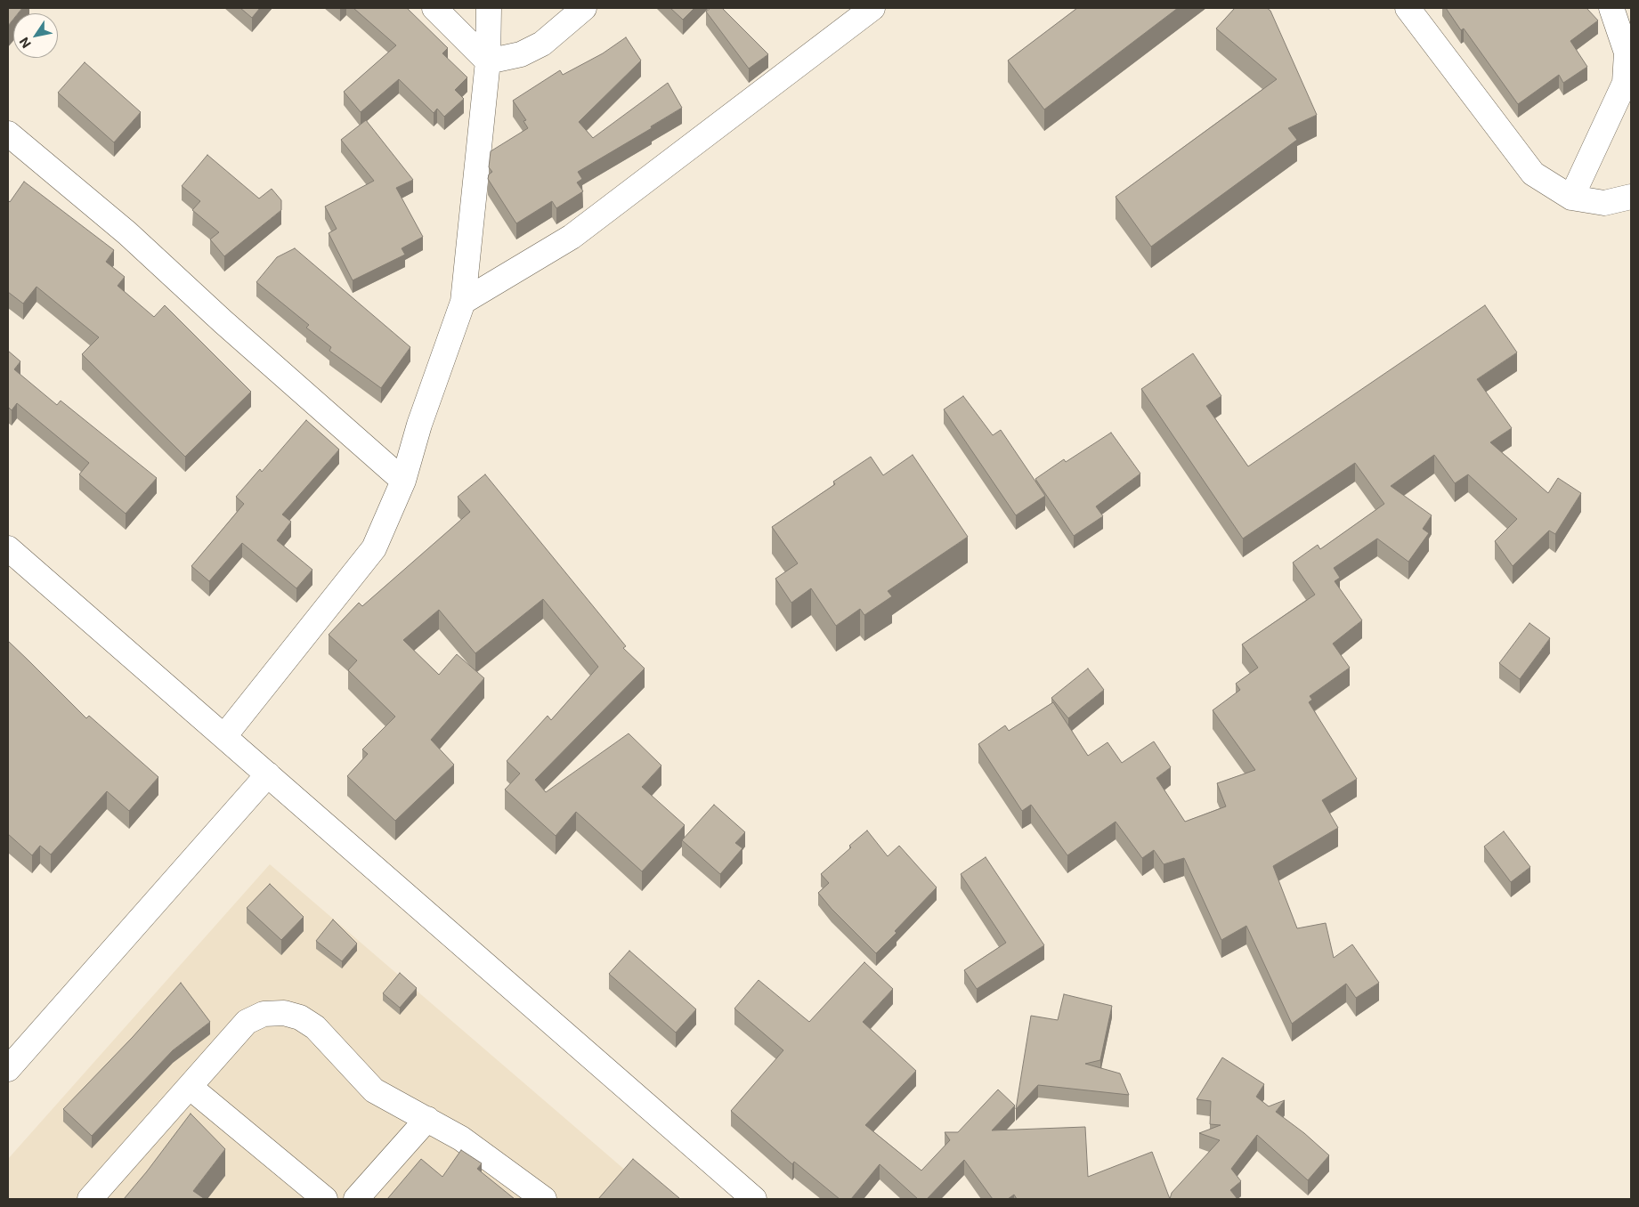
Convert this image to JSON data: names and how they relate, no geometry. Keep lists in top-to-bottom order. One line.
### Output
{"north":"bottom left"}
